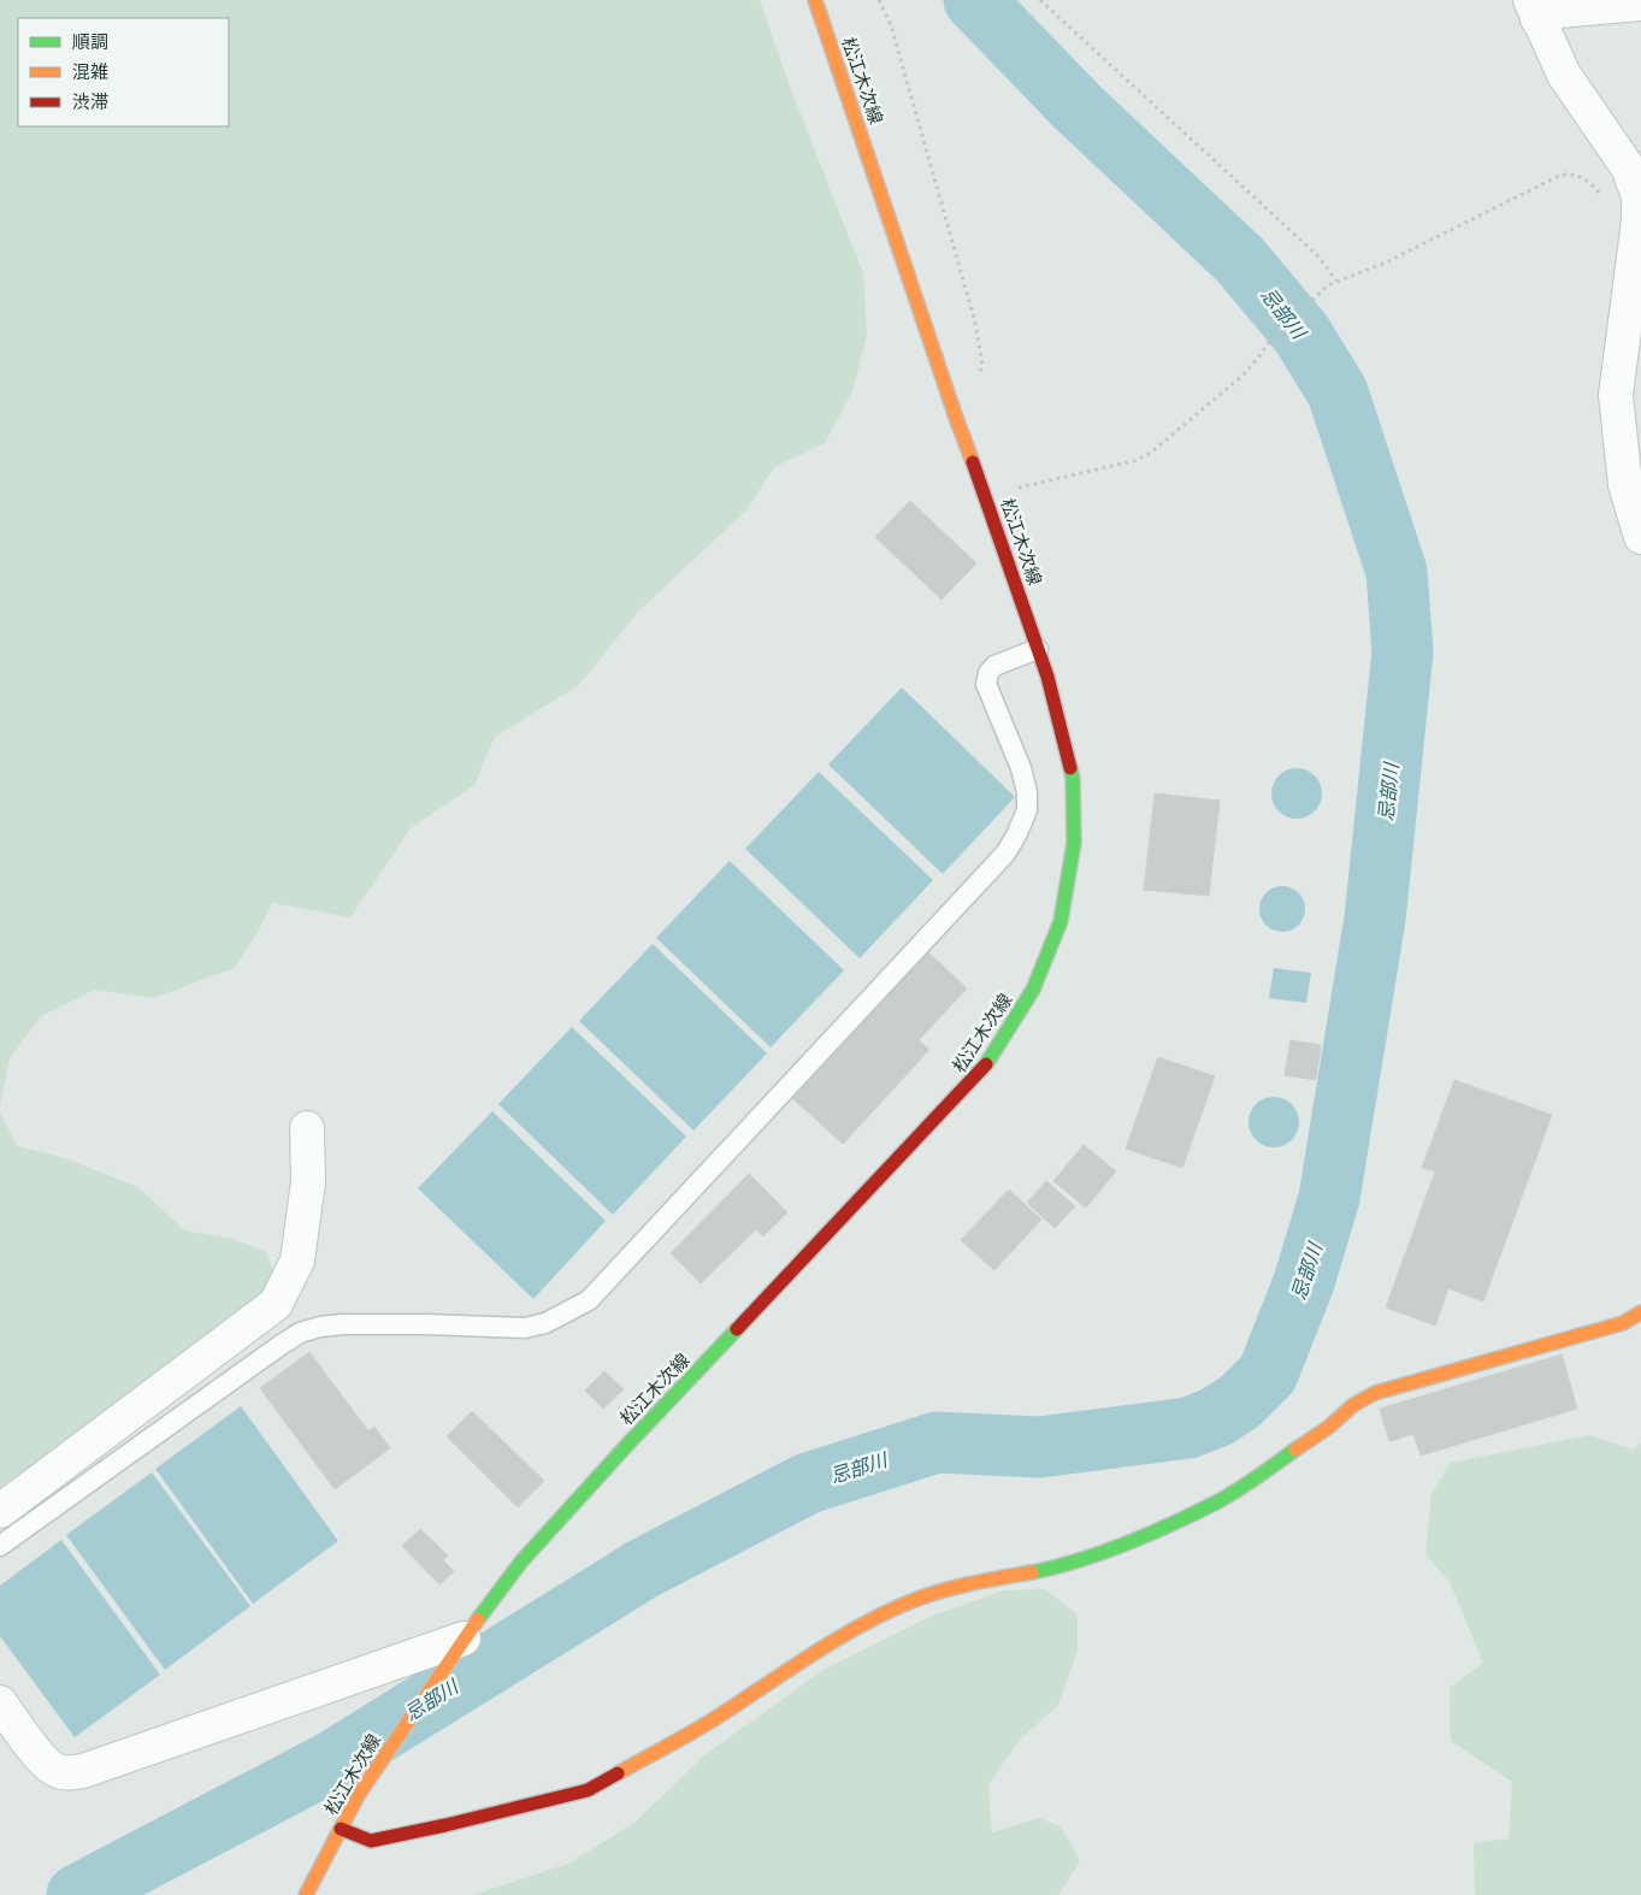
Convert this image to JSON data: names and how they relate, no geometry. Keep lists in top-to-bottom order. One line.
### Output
{"streets":{"main road":["松江木次線"]},"water":["忌部川"],"legend":["順調","混雑","渋滞"]}
